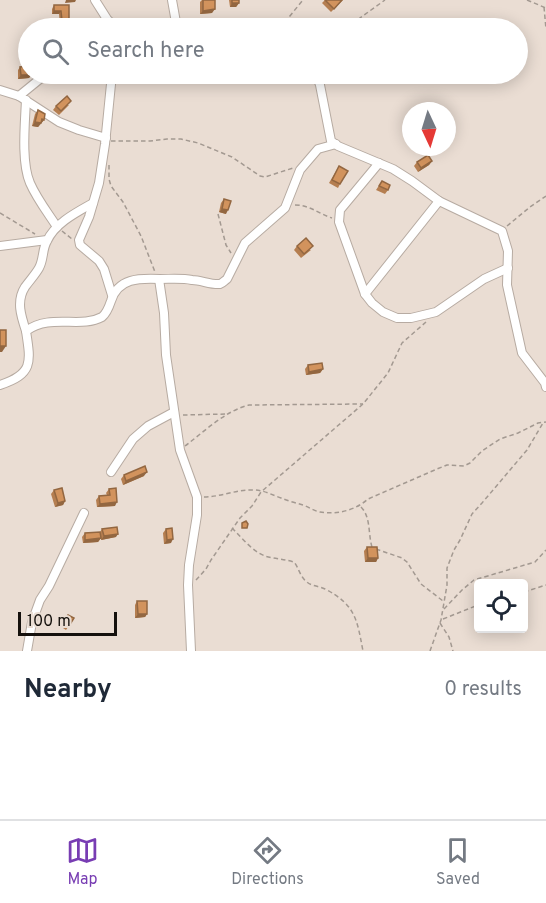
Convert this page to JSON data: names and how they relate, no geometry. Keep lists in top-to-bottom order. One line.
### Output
{"scale_bar":"100 m","north":"bottom","page":{"search":"Search here","scale":"100 m","heading":["Nearby","0 results"],"nav":["Map","Directions","Saved"]}}
